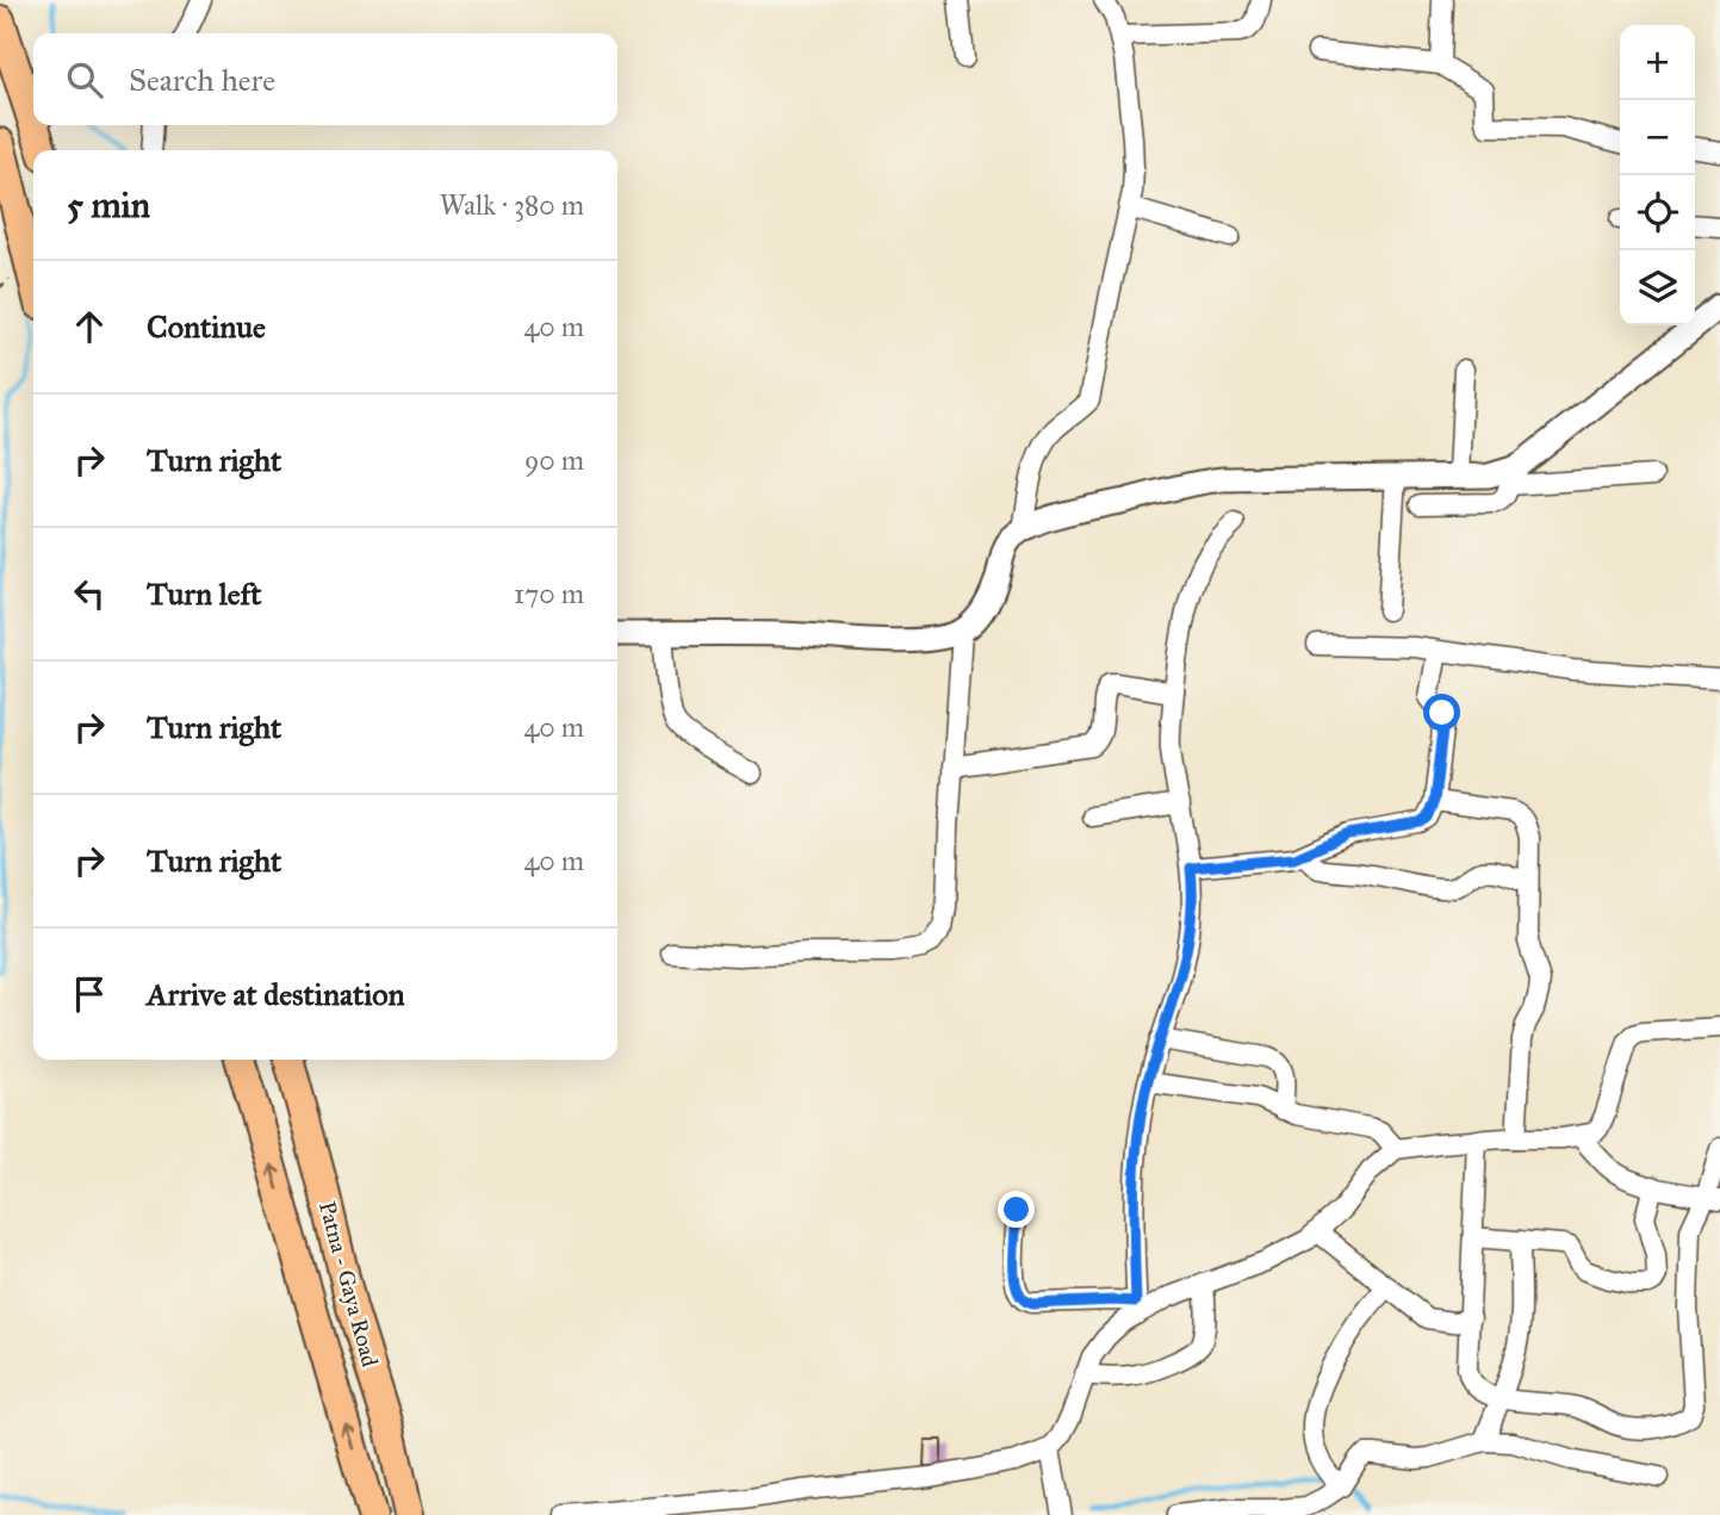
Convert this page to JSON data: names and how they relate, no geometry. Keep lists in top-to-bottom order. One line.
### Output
{"streets":{"main road":["Patna - Gaya Road"]},"page":{"map_buttons":["+","−"],"search":"Search here","heading":["5 min","Walk · 380 m"],"list":[["Continue","40 m"],["Turn right","90 m"],["Turn left","170 m"],["Turn right","40 m"],["Turn right","40 m"],"Arrive at destination"]}}
